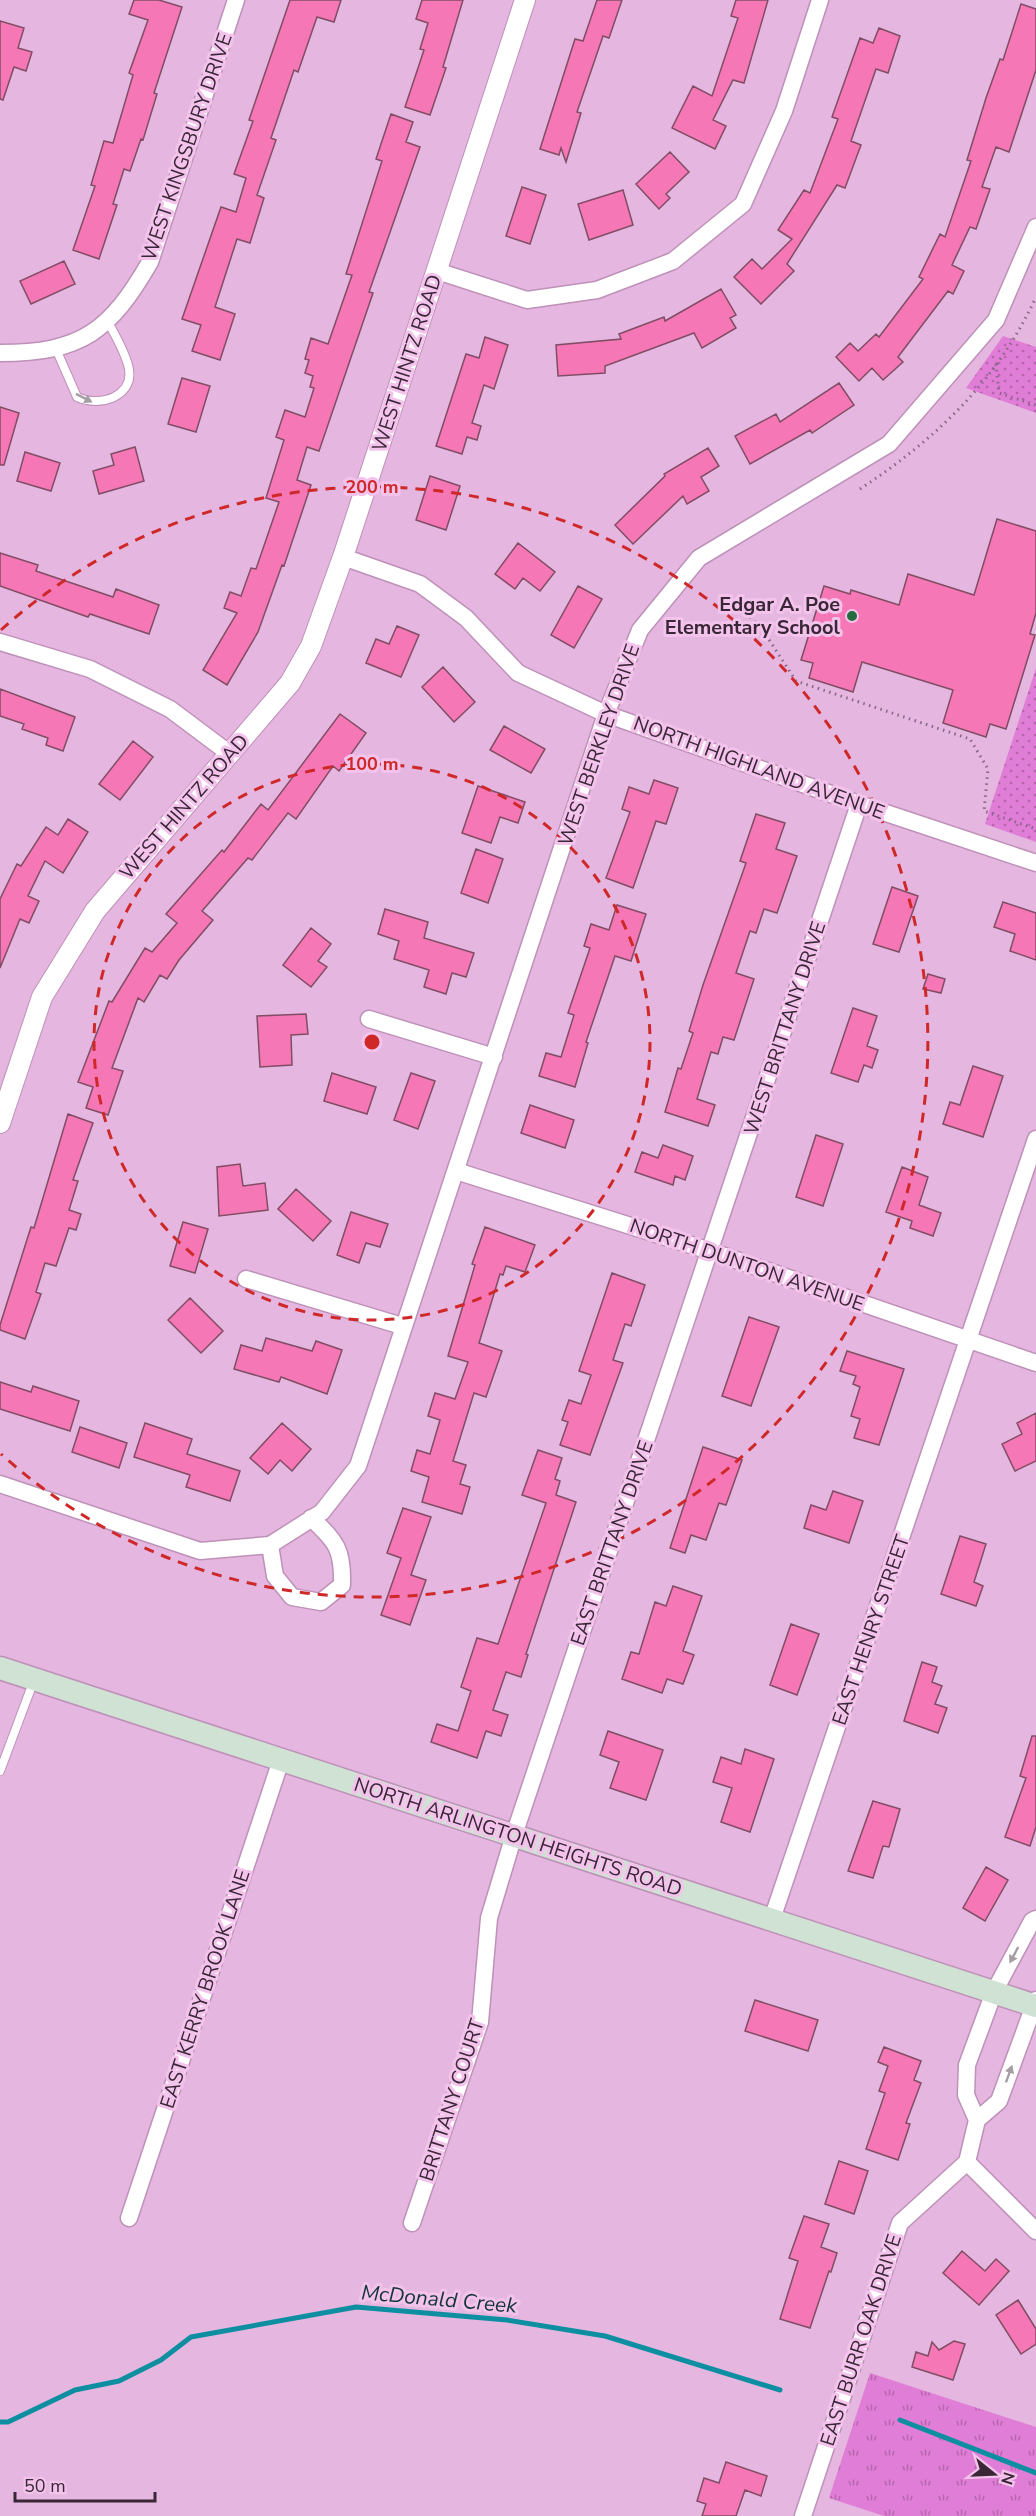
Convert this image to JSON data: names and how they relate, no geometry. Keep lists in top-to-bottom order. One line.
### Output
{"streets":{"main road":["NORTH ARLINGTON HEIGHTS ROAD"],"street":["WEST KINGSBURY DRIVE","WEST HINTZ ROAD","WEST BERKLEY DRIVE","NORTH HIGHLAND AVENUE","WEST BRITTANY DRIVE","NORTH DUNTON AVENUE","EAST BRITTANY DRIVE","EAST HENRY STREET","EAST KERRY BROOK LANE","BRITTANY COURT","EAST BURR OAK DRIVE"]},"crossings":[["WEST HINTZ ROAD","NORTH HIGHLAND AVENUE"],["WEST BERKLEY DRIVE","NORTH HIGHLAND AVENUE"],["WEST BERKLEY DRIVE","NORTH DUNTON AVENUE"],["NORTH HIGHLAND AVENUE","WEST BRITTANY DRIVE"],["WEST BRITTANY DRIVE","NORTH DUNTON AVENUE"],["WEST BRITTANY DRIVE","EAST BRITTANY DRIVE"],["NORTH DUNTON AVENUE","EAST BRITTANY DRIVE"],["NORTH DUNTON AVENUE","EAST HENRY STREET"],["EAST BRITTANY DRIVE","NORTH ARLINGTON HEIGHTS ROAD"],["EAST BRITTANY DRIVE","BRITTANY COURT"],["EAST HENRY STREET","NORTH ARLINGTON HEIGHTS ROAD"],["NORTH ARLINGTON HEIGHTS ROAD","EAST KERRY BROOK LANE"],["NORTH ARLINGTON HEIGHTS ROAD","BRITTANY COURT"]],"water":["McDonald Creek"],"places":["Edgar A. Poe Elementary School"],"scale_bar":"50 m","north":"right","rings":["200 m","100 m"]}
